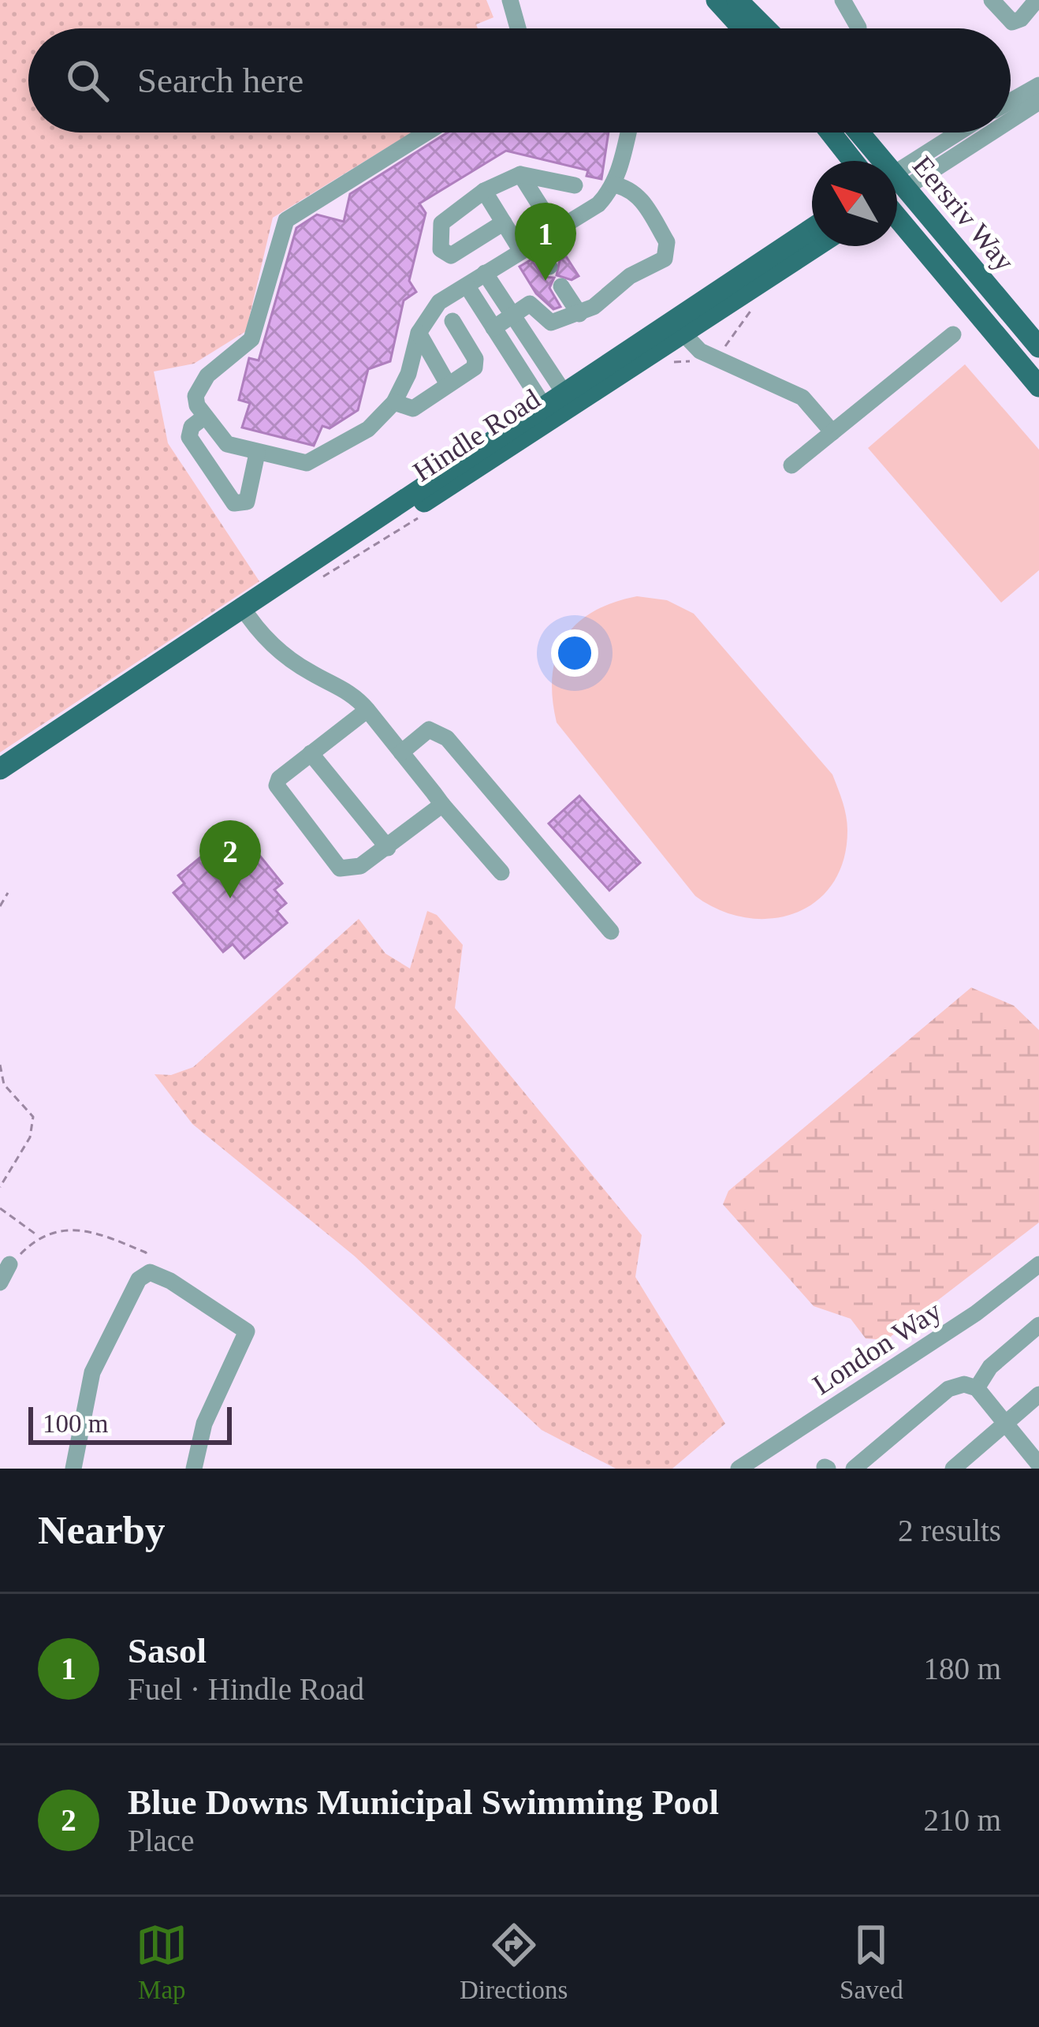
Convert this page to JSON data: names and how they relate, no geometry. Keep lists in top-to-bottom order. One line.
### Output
{"streets":{"main road":["Eersriv Way","Hindle Road"],"street":["London Way"]},"scale_bar":"100 m","north":"top left","page":{"search":"Search here","pins":["1","2"],"scale":"100 m","heading":["Nearby","2 results"],"list":[{"mark":"1","name":"Sasol","note":"Fuel · Hindle Road","value":"180 m"},{"mark":"2","name":"Blue Downs Municipal Swimming Pool","note":"Place","value":"210 m"}],"nav":["Map","Directions","Saved"]}}
